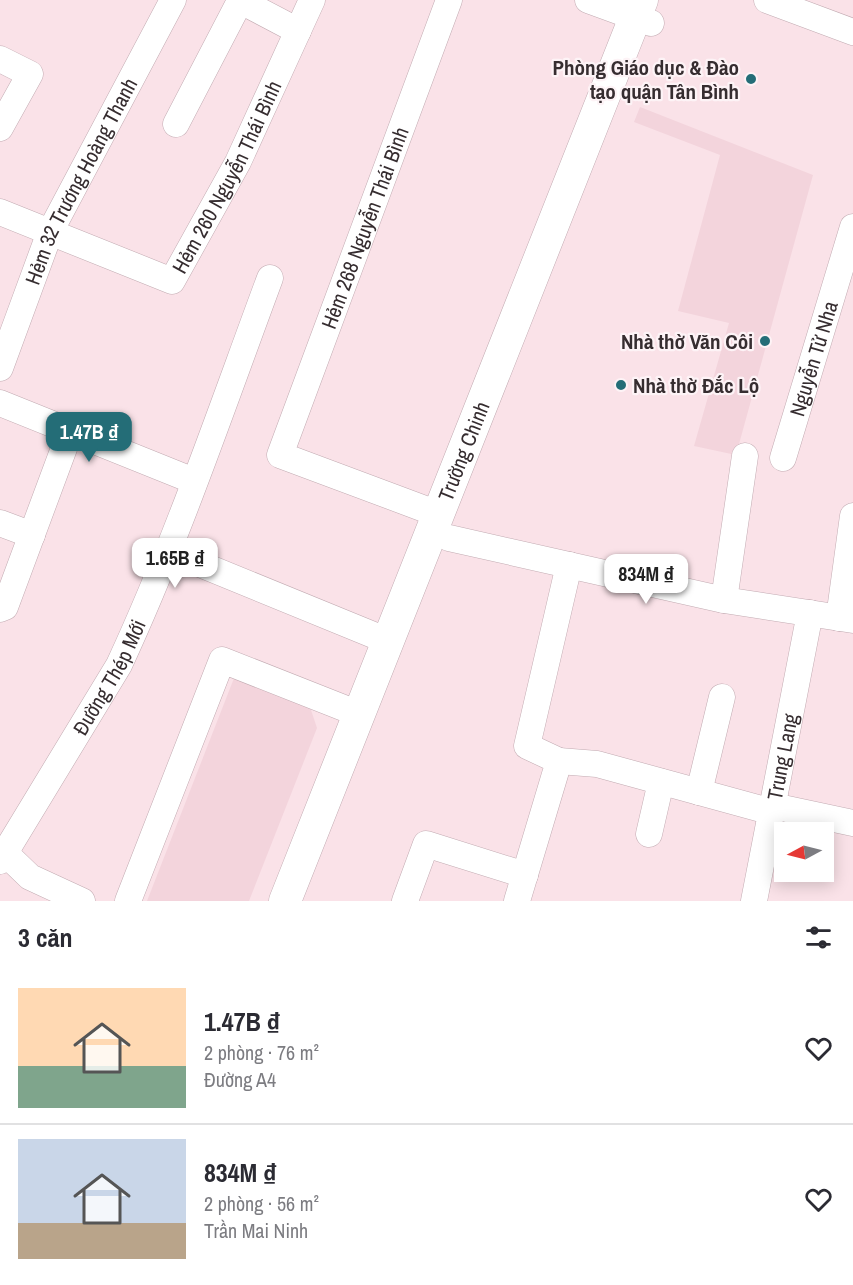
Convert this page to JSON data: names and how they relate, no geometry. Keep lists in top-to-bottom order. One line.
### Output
{"streets":{"main road":["Trường Chinh"],"street":["Hẻm 260 Nguyễn Thái Bình","Hẻm 32 Trương Hoàng Thanh","Hẻm 268 Nguyễn Thái Bình","Nguyễn Tử Nha","Đường Thép Mới","Trung Lang"]},"crossings":[["Hẻm 260 Nguyễn Thái Bình","Hẻm 32 Trương Hoàng Thanh"],["Hẻm 268 Nguyễn Thái Bình","Trường Chinh"]],"places":["Phòng Giáo dục & Đào tạo quận Tân Bình","Nhà thờ Văn Côi","Nhà thờ Đắc Lộ"],"north":"left","page":{"price":["1.47B ₫","1.65B ₫","834M ₫"],"heading":"3 căn","list":[{"name":"1.47B ₫","note":"2 phòng · 76 m² · Đường A4"},{"name":"834M ₫","note":"2 phòng · 56 m² · Trần Mai Ninh"}]}}
